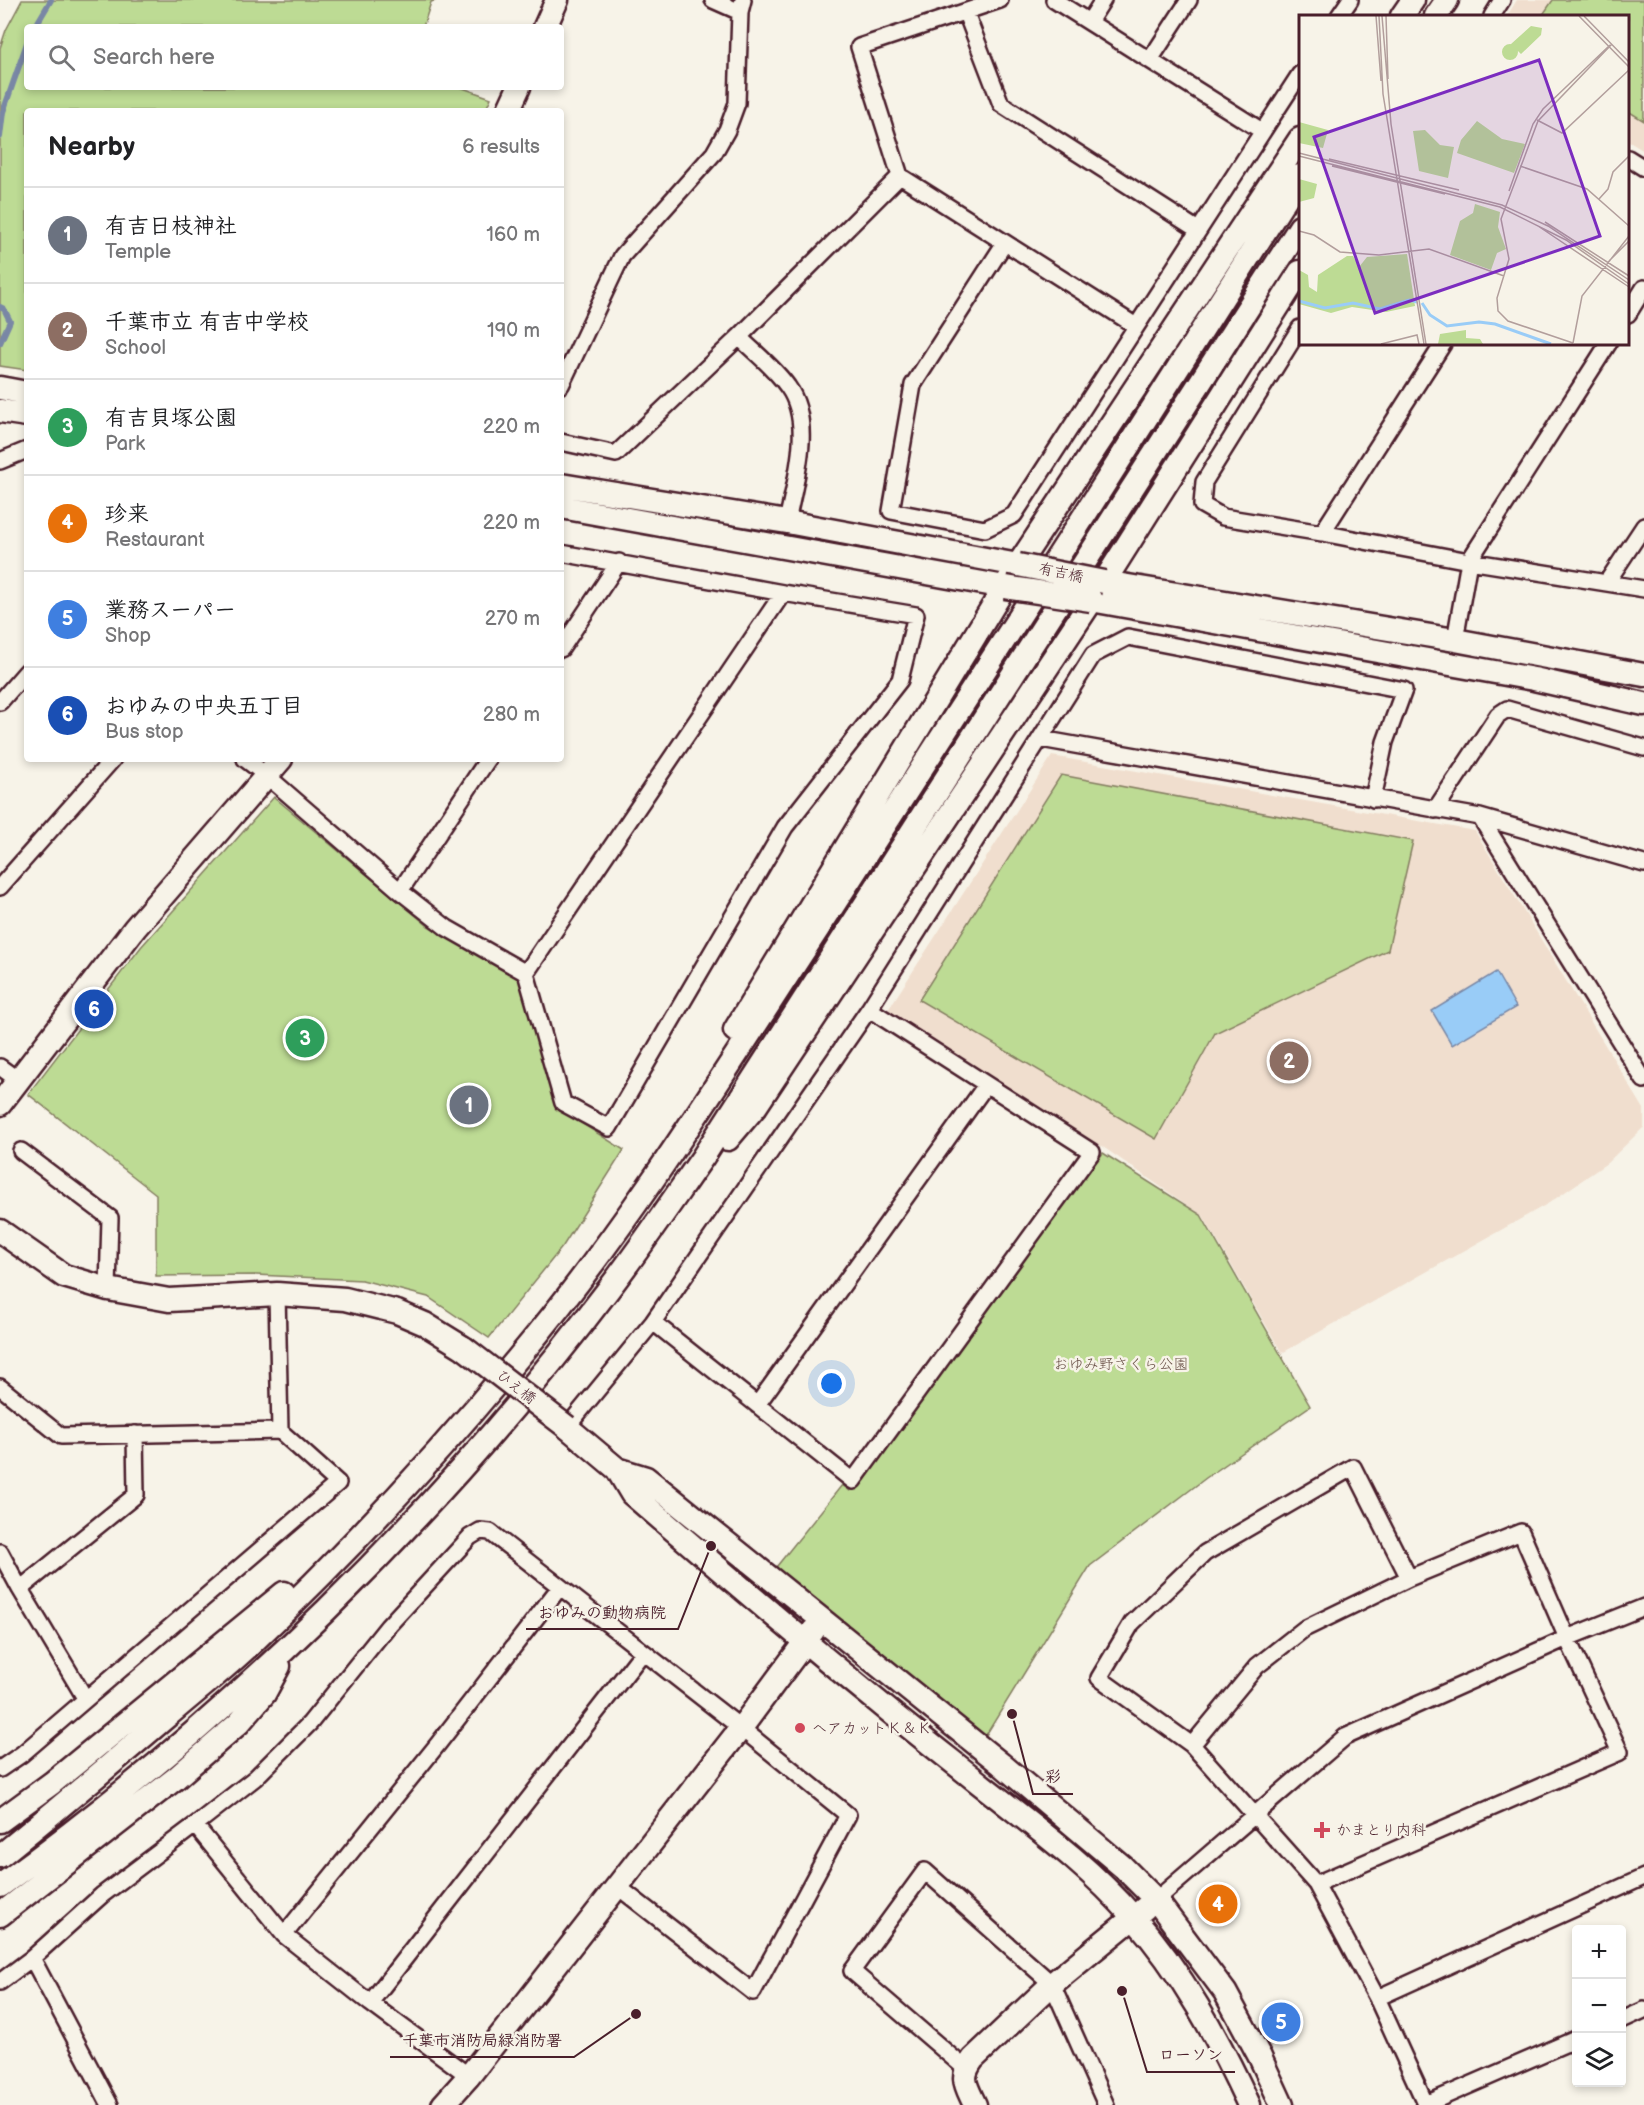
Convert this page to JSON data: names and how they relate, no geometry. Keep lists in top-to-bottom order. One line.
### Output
{"streets":{"street":["有吉橋","ひえ橋"]},"parks":["おゆみ野さくら公園"],"places":{"other":["おゆみの動物病院","彩","ヘアカットＫ＆Ｋ","ローソン","千葉市消防局緑消防署"],"health":["かまとり内科"]},"page":{"search":"Search here","heading":["Nearby","6 results"],"list":[{"mark":"1","name":"有吉日枝神社","note":"Temple","value":"160 m"},{"mark":"2","name":"千葉市立 有吉中学校","note":"School","value":"190 m"},{"mark":"3","name":"有吉貝塚公園","note":"Park","value":"220 m"},{"mark":"4","name":"珍来","note":"Restaurant","value":"220 m"},{"mark":"5","name":"業務スーパー","note":"Shop","value":"270 m"},{"mark":"6","name":"おゆみの中央五丁目","note":"Bus stop","value":"280 m"}],"pins":["6","3","2","1","4","5"],"map_buttons":["+","−"]}}
